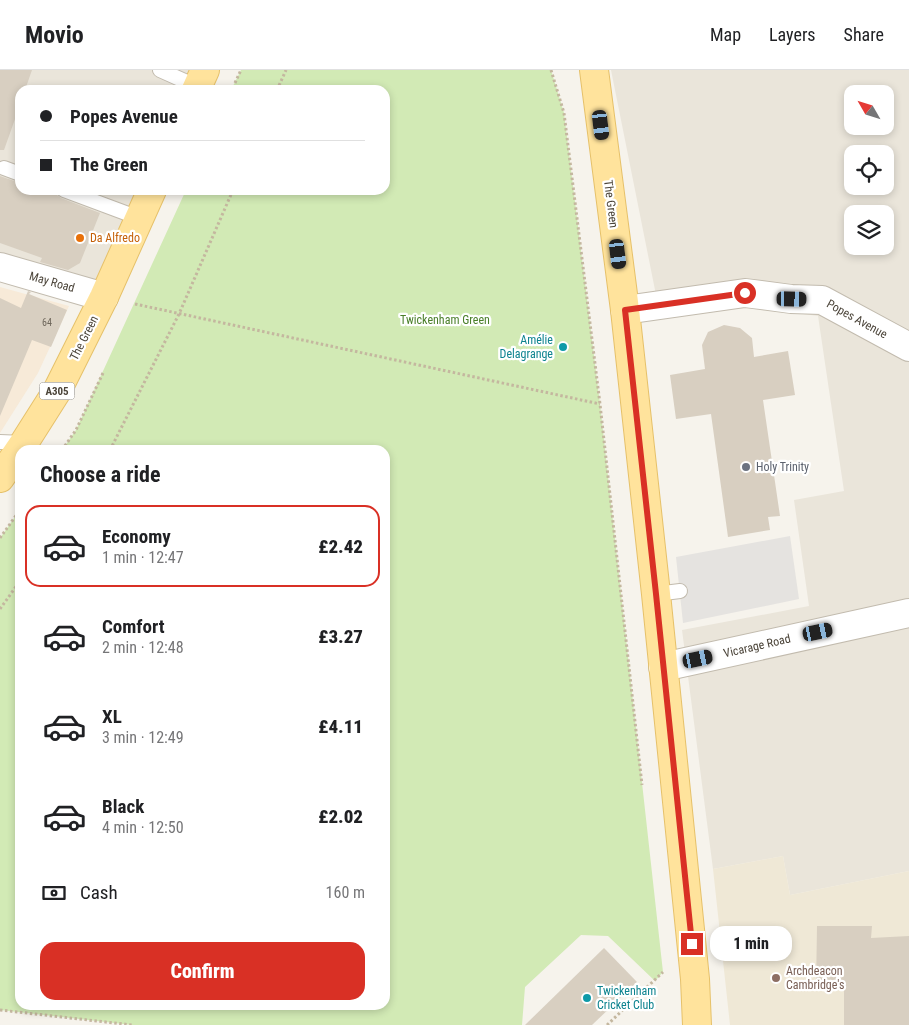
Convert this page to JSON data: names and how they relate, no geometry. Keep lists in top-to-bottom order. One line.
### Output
{"streets":{"main road":["The Green","A305"],"street":["May Road","Popes Avenue","Vicarage Road"]},"crossings":[["The Green","May Road"],["The Green","Popes Avenue"],["The Green","Vicarage Road"]],"parks":["Twickenham Green"],"places":["Da Alfredo","Amélie Delagrange","Holy Trinity","Archdeacon Cambridge's","Twickenham Cricket Club"],"house_numbers":["64"],"north":"top left","page":{"header":"Movio","nav":["Map","Layers","Share"],"banner":["Popes Avenue","The Green"],"heading":"Choose a ride","list":[{"name":"Economy","note":"1 min · 12:47","value":"£2.42"},{"name":"Comfort","note":"2 min · 12:48","value":"£3.27"},{"name":"XL","note":"3 min · 12:49","value":"£4.11"},{"name":"Black","note":"4 min · 12:50","value":"£2.02"}],"pay":["Cash","160 m"],"bubble":"1 min","buttons":"Confirm"}}
